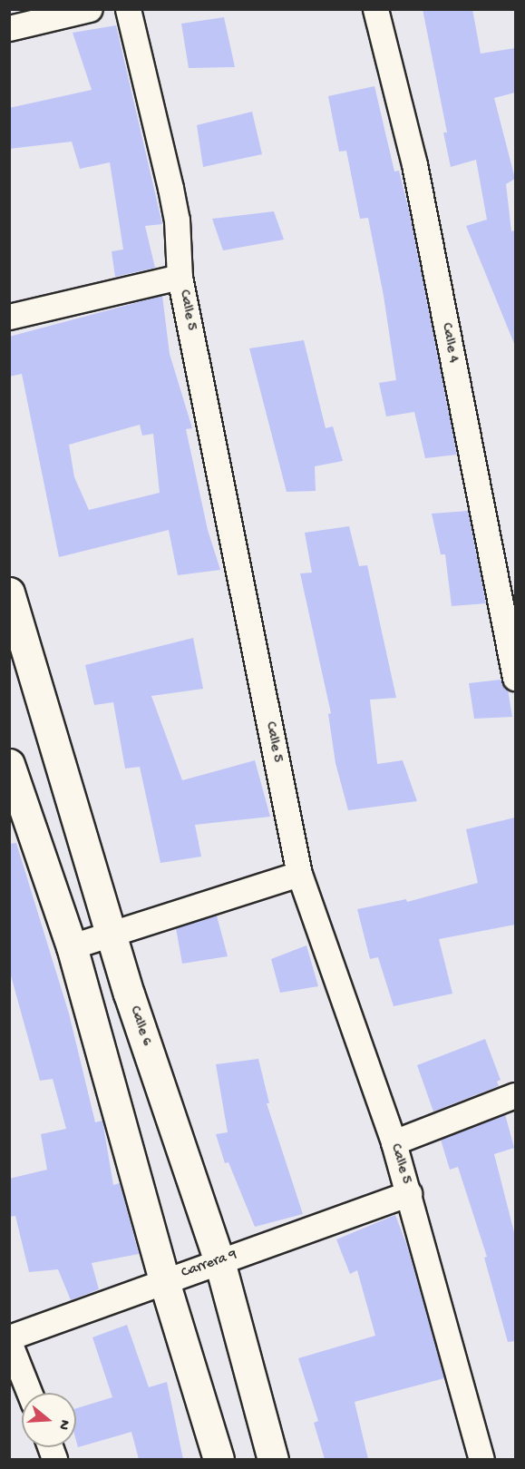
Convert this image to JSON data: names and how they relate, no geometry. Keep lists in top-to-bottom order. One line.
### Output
{"streets":{"street":["Calle 5","Calle 4","Calle 6","Carrera 9"]},"crossings":[["Calle 5","Carrera 9"],["Calle 6","Carrera 9"]],"north":"right"}
